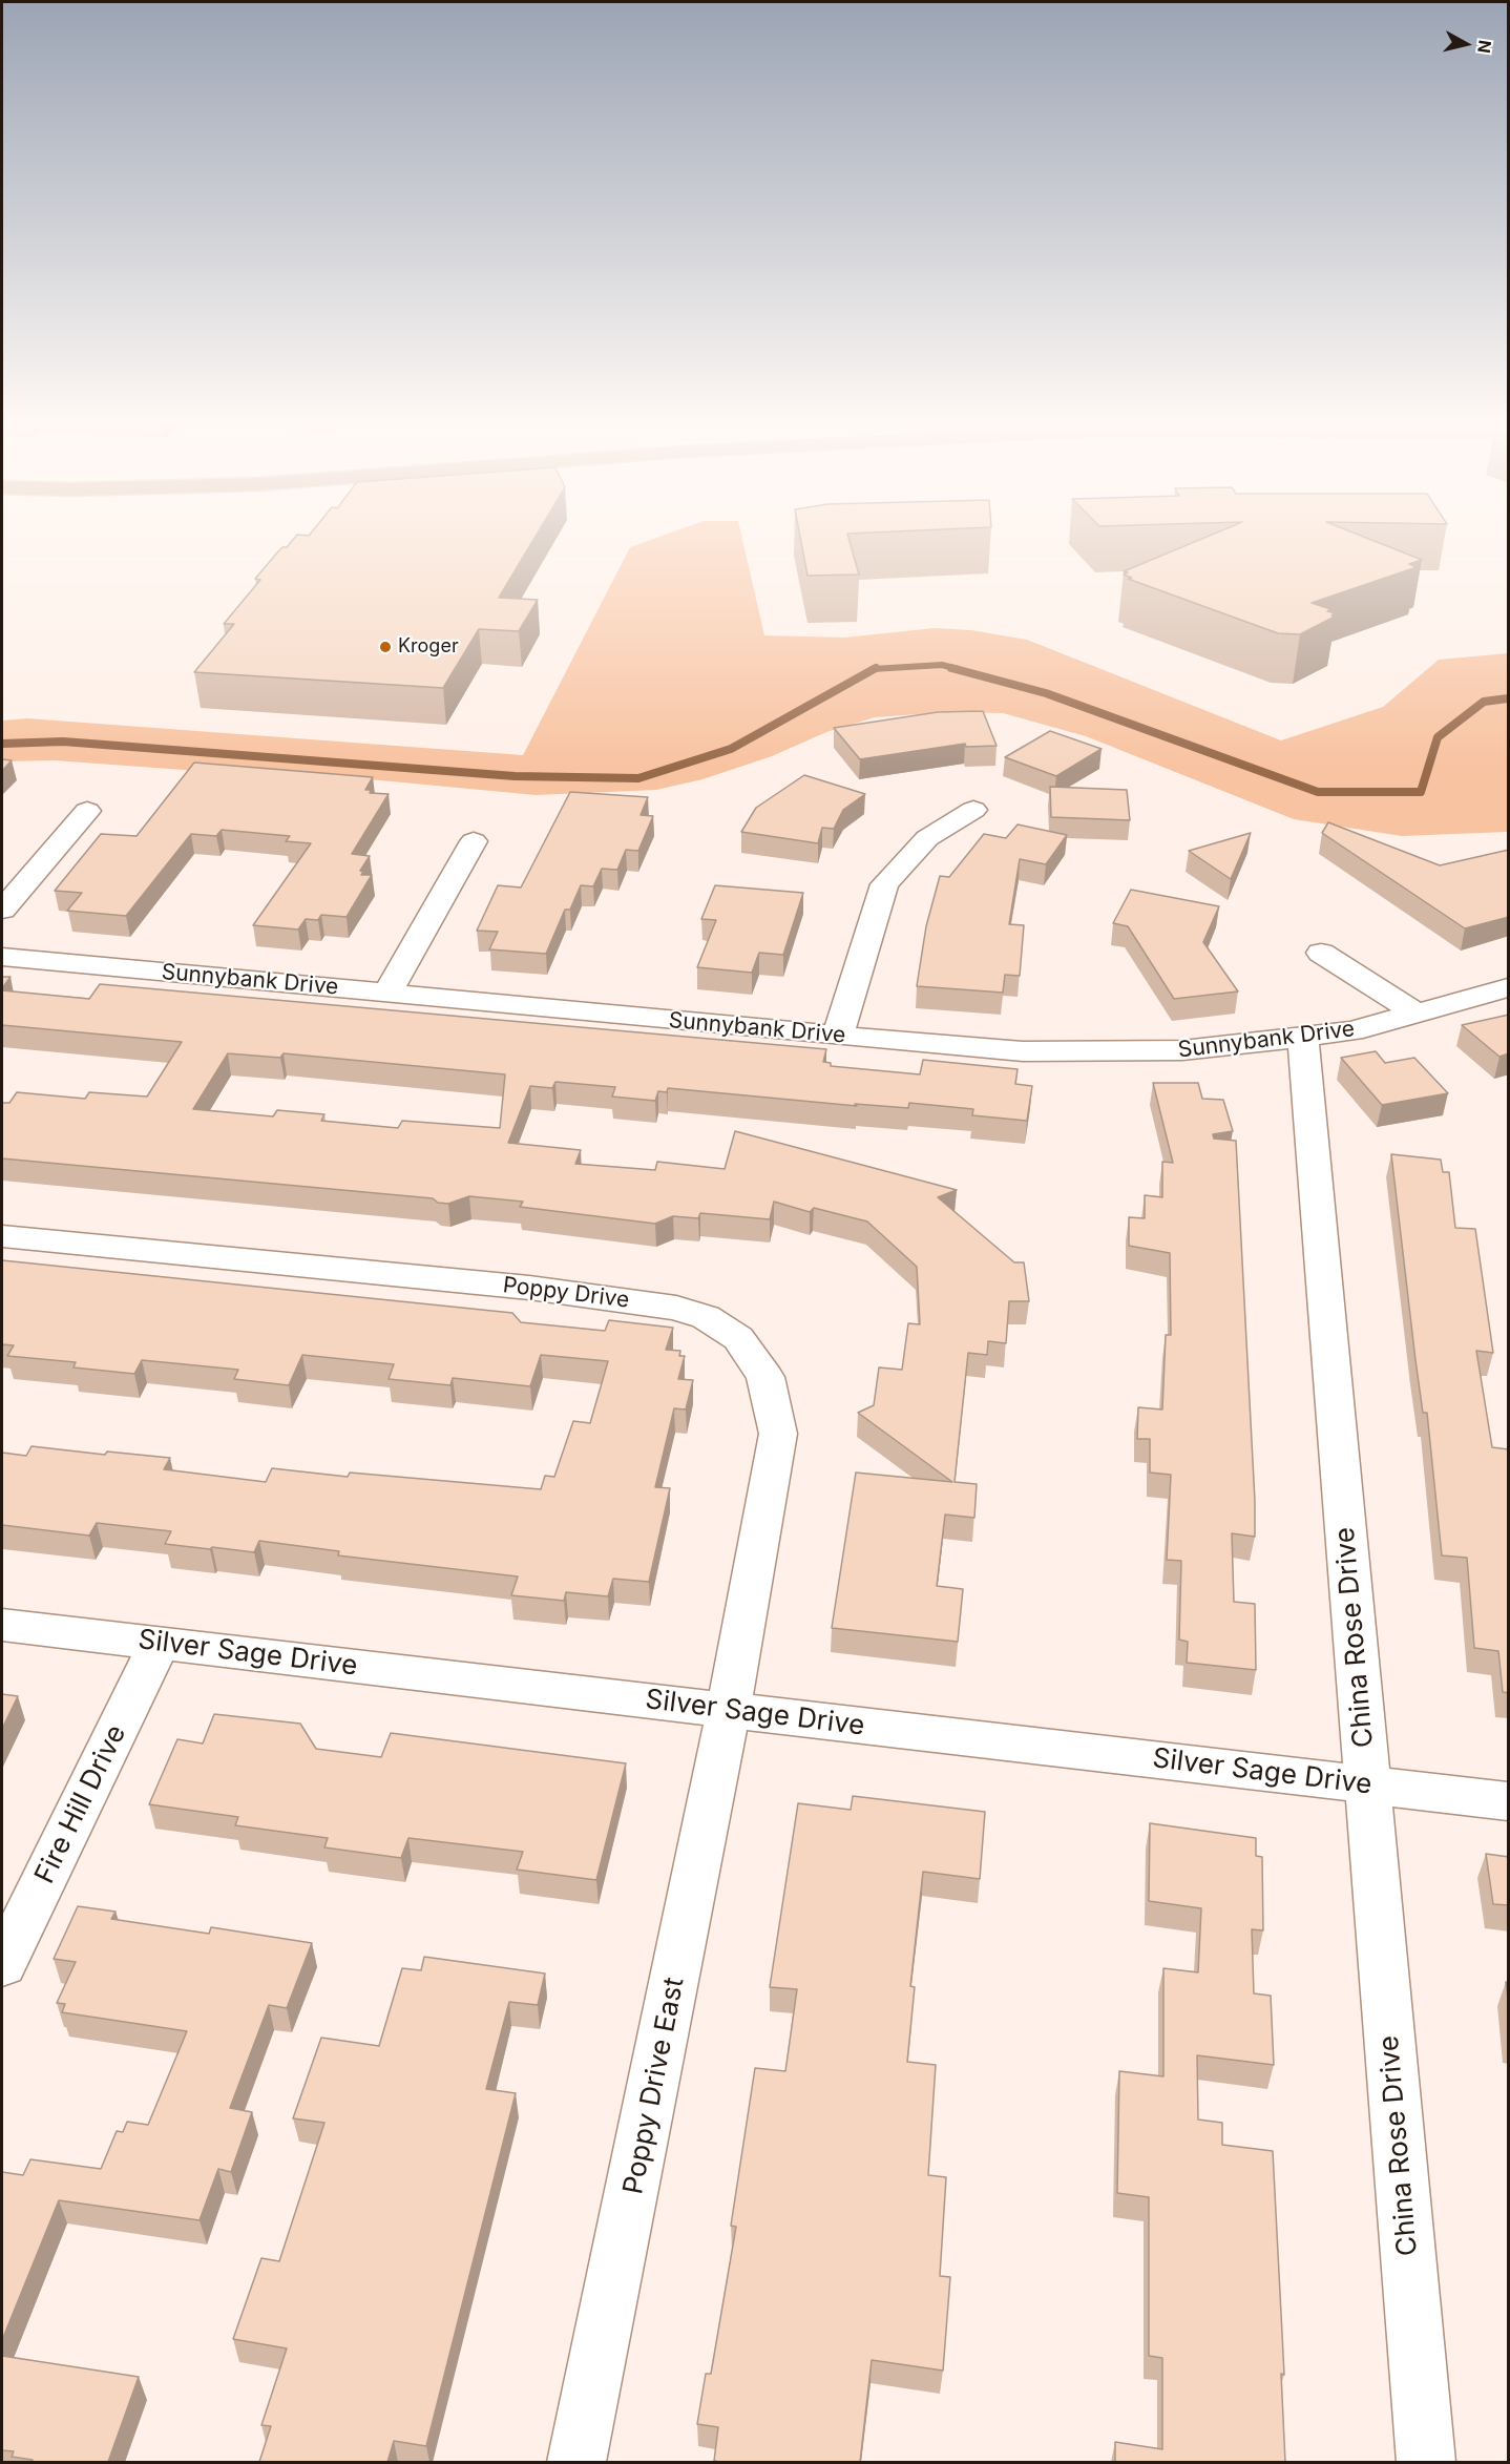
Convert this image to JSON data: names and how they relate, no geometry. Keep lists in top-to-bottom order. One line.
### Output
{"streets":{"street":["Sunnybank Drive","Poppy Drive","China Rose Drive","Silver Sage Drive","Fire Hill Drive","Poppy Drive East"]},"crossings":[["Sunnybank Drive","China Rose Drive"],["Poppy Drive","Silver Sage Drive"],["Poppy Drive","Poppy Drive East"],["China Rose Drive","Silver Sage Drive"],["Silver Sage Drive","Fire Hill Drive"],["Silver Sage Drive","Poppy Drive East"]],"places":["Kroger"],"north":"right"}
